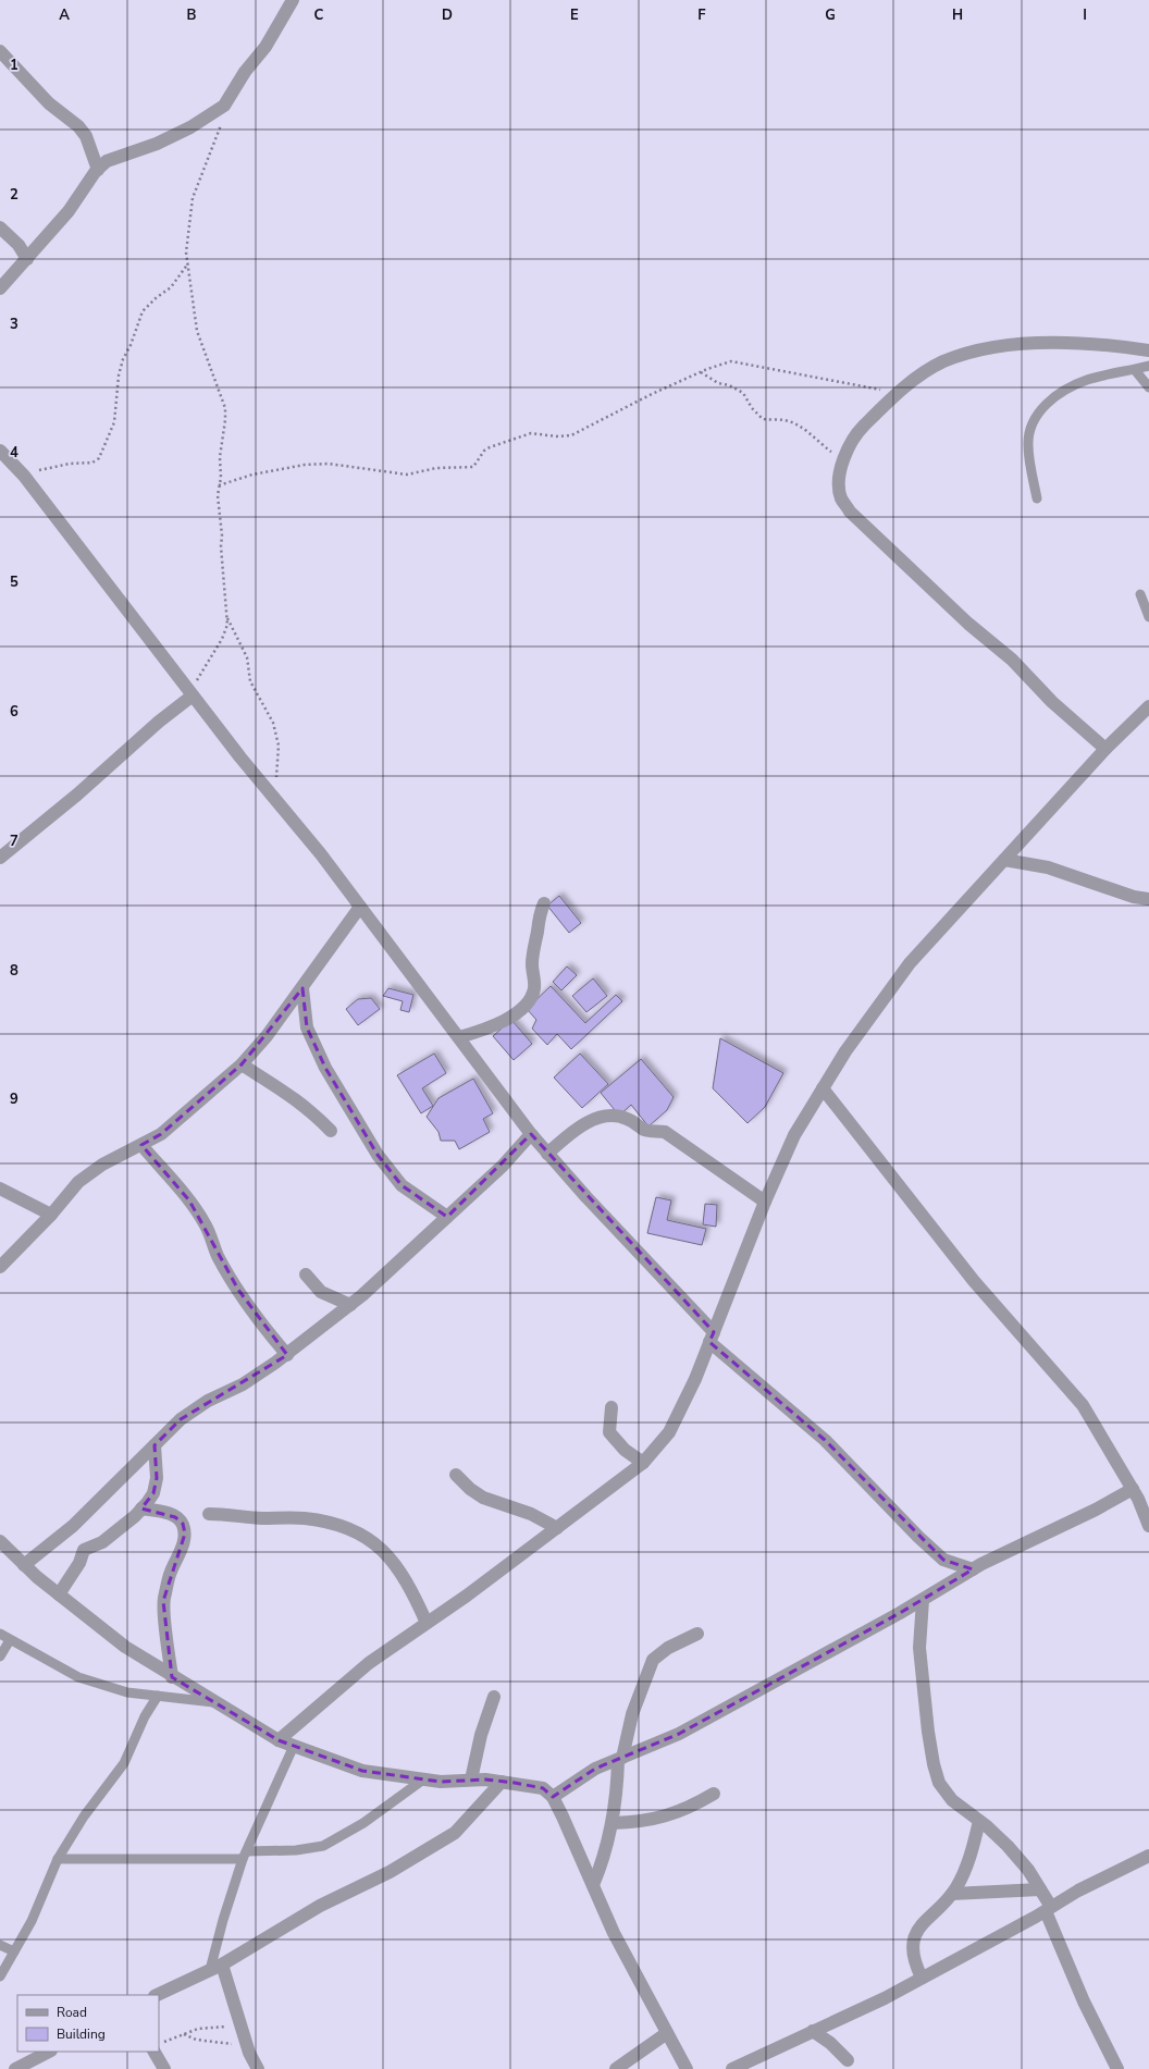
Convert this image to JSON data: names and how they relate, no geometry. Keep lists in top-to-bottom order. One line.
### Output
{"legend":["Road","Building"],"grid":{"columns":["A","B","C","D","E","F","G","H","I"],"rows":["1","2","3","4","5","6","7","8","9"]}}
